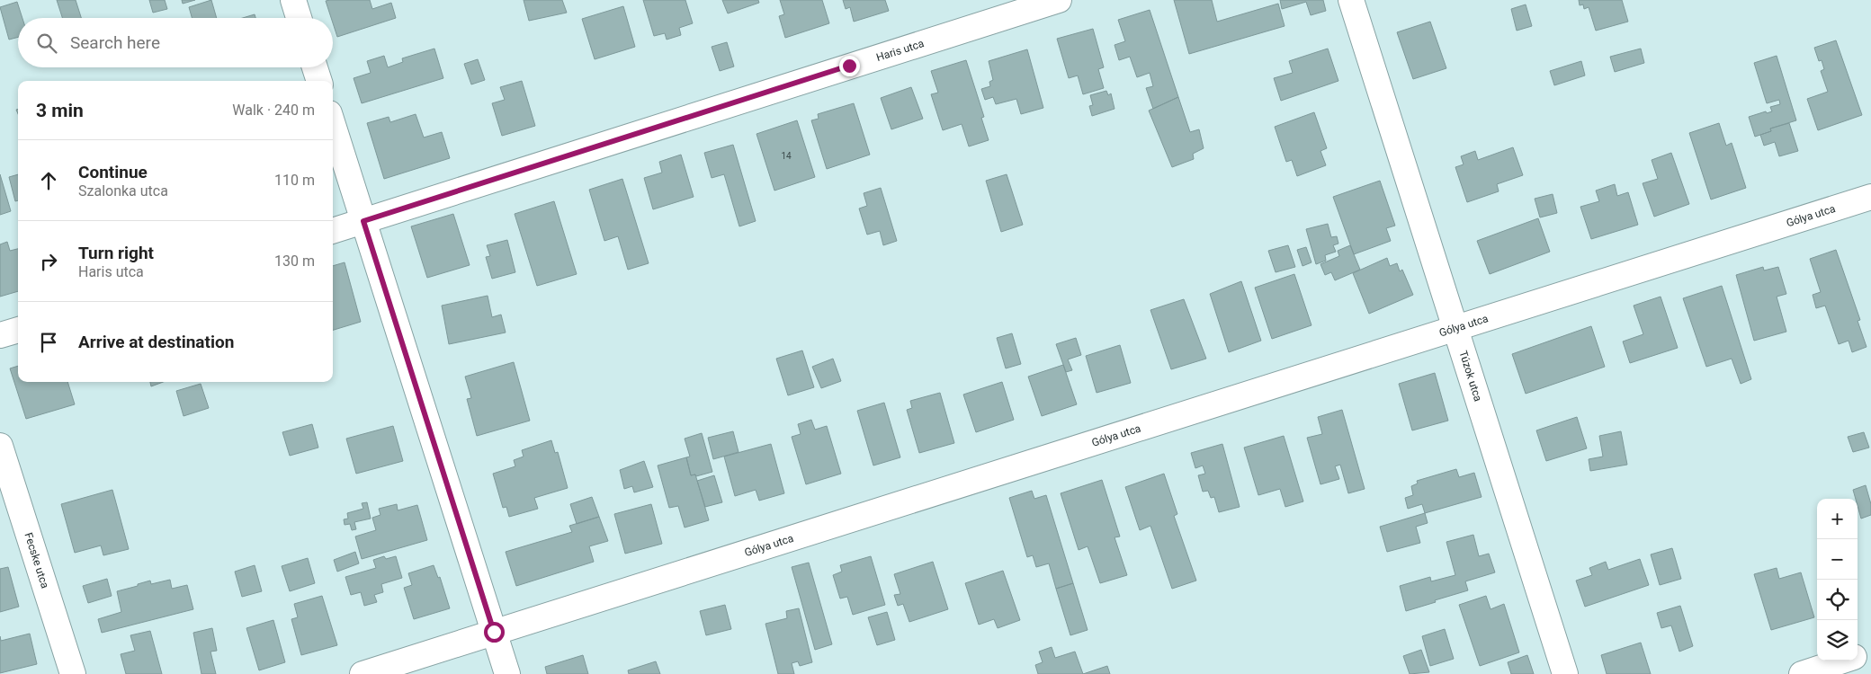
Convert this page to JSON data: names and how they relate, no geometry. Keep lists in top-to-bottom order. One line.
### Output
{"streets":{"street":["Haris utca","Gólya utca","Túzok utca","Fecske utca"]},"crossings":[["Gólya utca","Túzok utca"]],"house_numbers":["14"],"page":{"search":"Search here","heading":["3 min","Walk · 240 m"],"list":[["Continue","Szalonka utca","110 m"],["Turn right","Haris utca","130 m"],"Arrive at destination"],"map_buttons":["+","−"]}}
